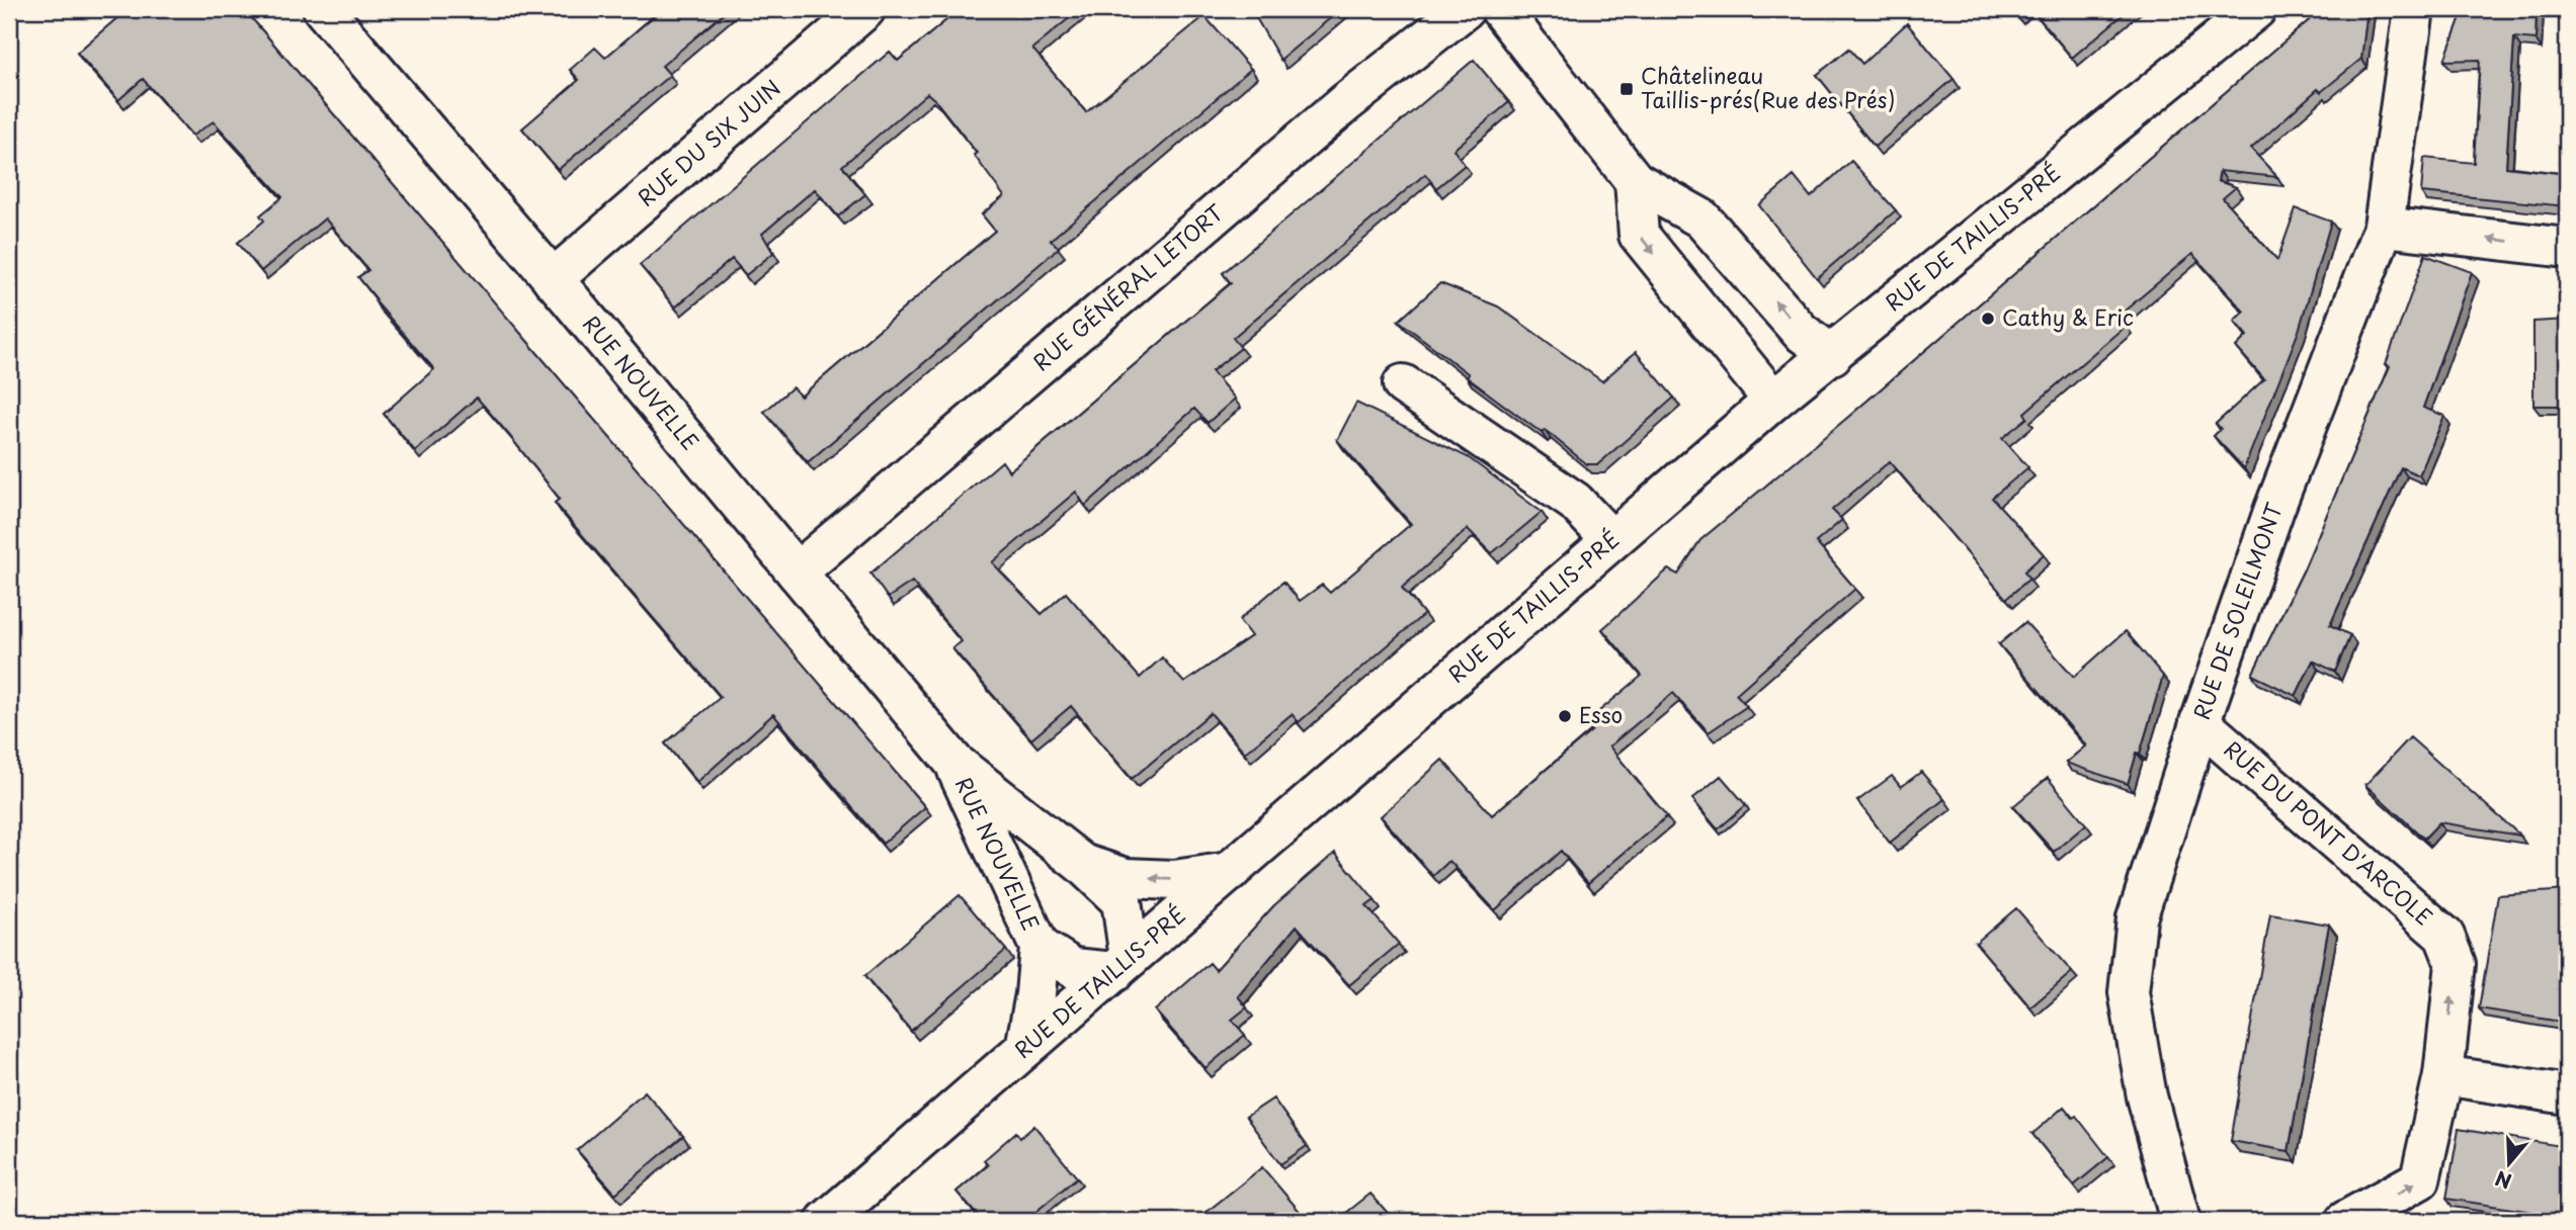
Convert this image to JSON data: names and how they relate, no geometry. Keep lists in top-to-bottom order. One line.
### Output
{"streets":{"street":["RUE DU SIX JUIN","RUE DE TAILLIS-PRÉ","RUE GÉNÉRAL LETORT","RUE NOUVELLE","RUE DE SOLEILMONT","RUE DU PONT D'ARCOLE"]},"crossings":[["RUE DU SIX JUIN","RUE NOUVELLE"],["RUE DE TAILLIS-PRÉ","RUE NOUVELLE"],["RUE GÉNÉRAL LETORT","RUE NOUVELLE"],["RUE DE SOLEILMONT","RUE DU PONT D'ARCOLE"]],"places":{"transit":["Châtelineau Taillis-prés(Rue des Prés)"],"other":["Cathy & Eric","Esso"]},"north":"bottom"}
